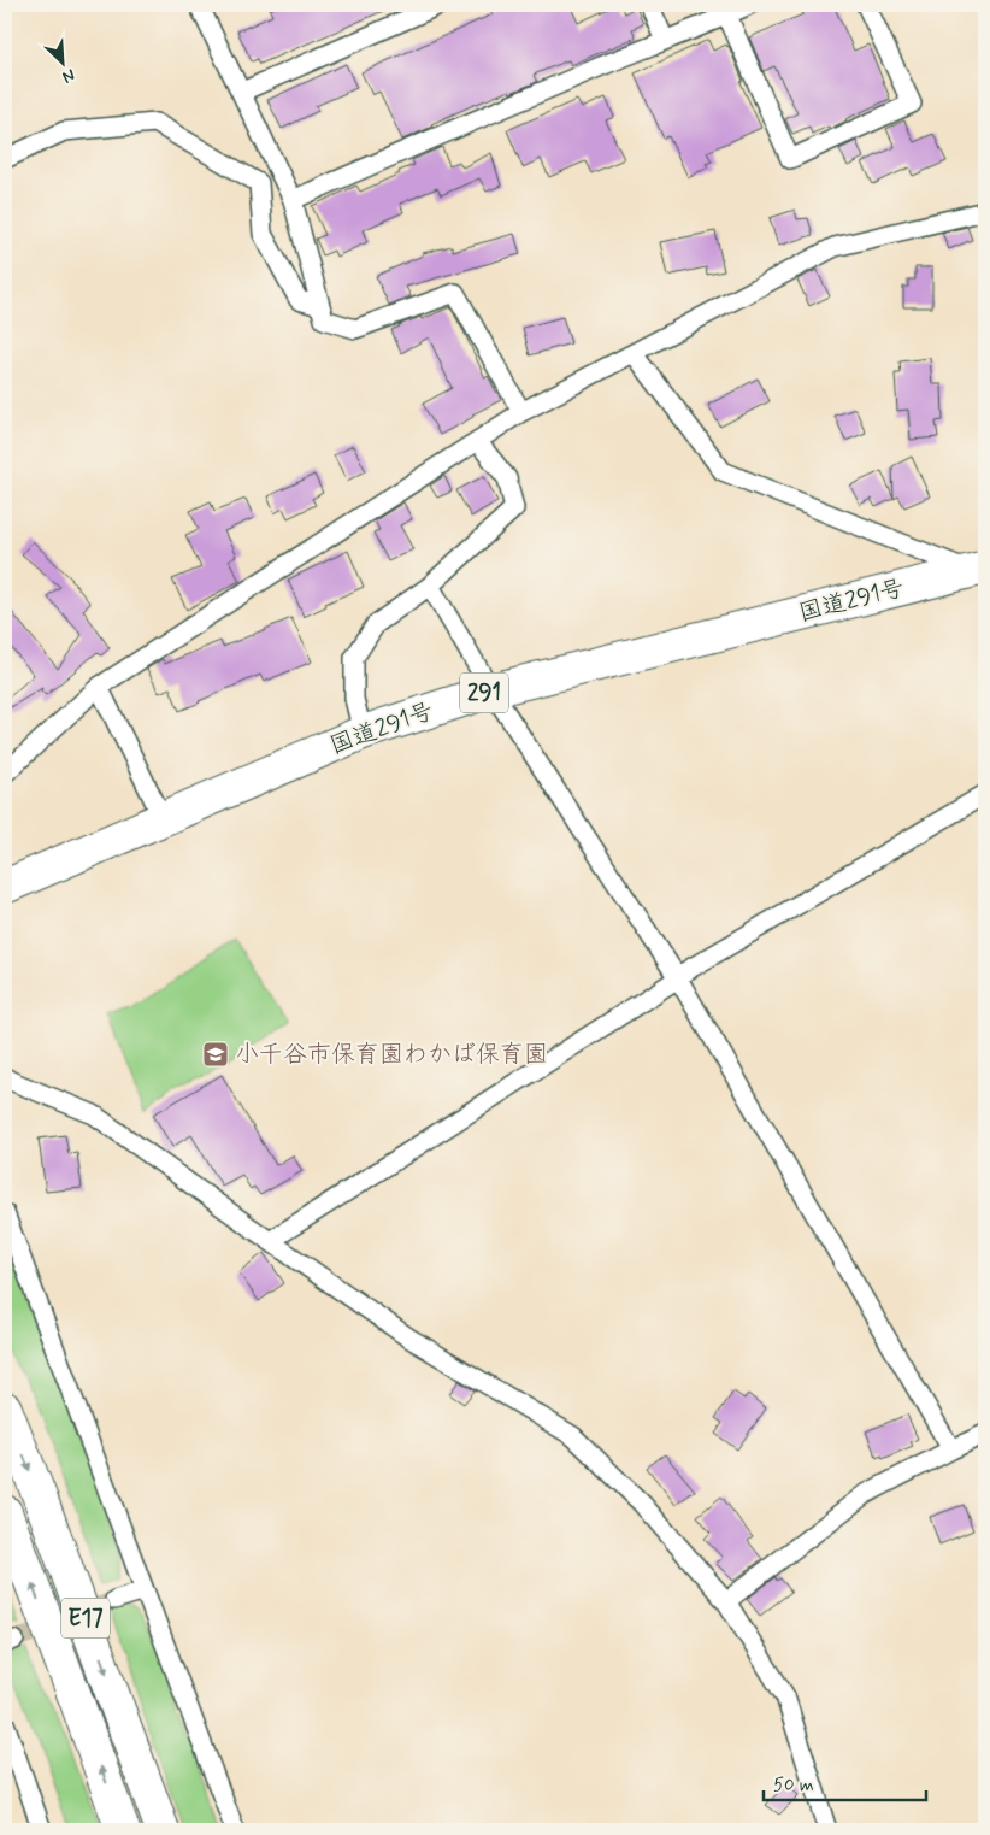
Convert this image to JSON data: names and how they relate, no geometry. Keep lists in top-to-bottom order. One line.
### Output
{"streets":{"highway":["国道291号","291","E17"]},"places":{"school or university":["小千谷市保育園わかば保育園"]},"scale_bar":"50 m","north":"bottom right"}
